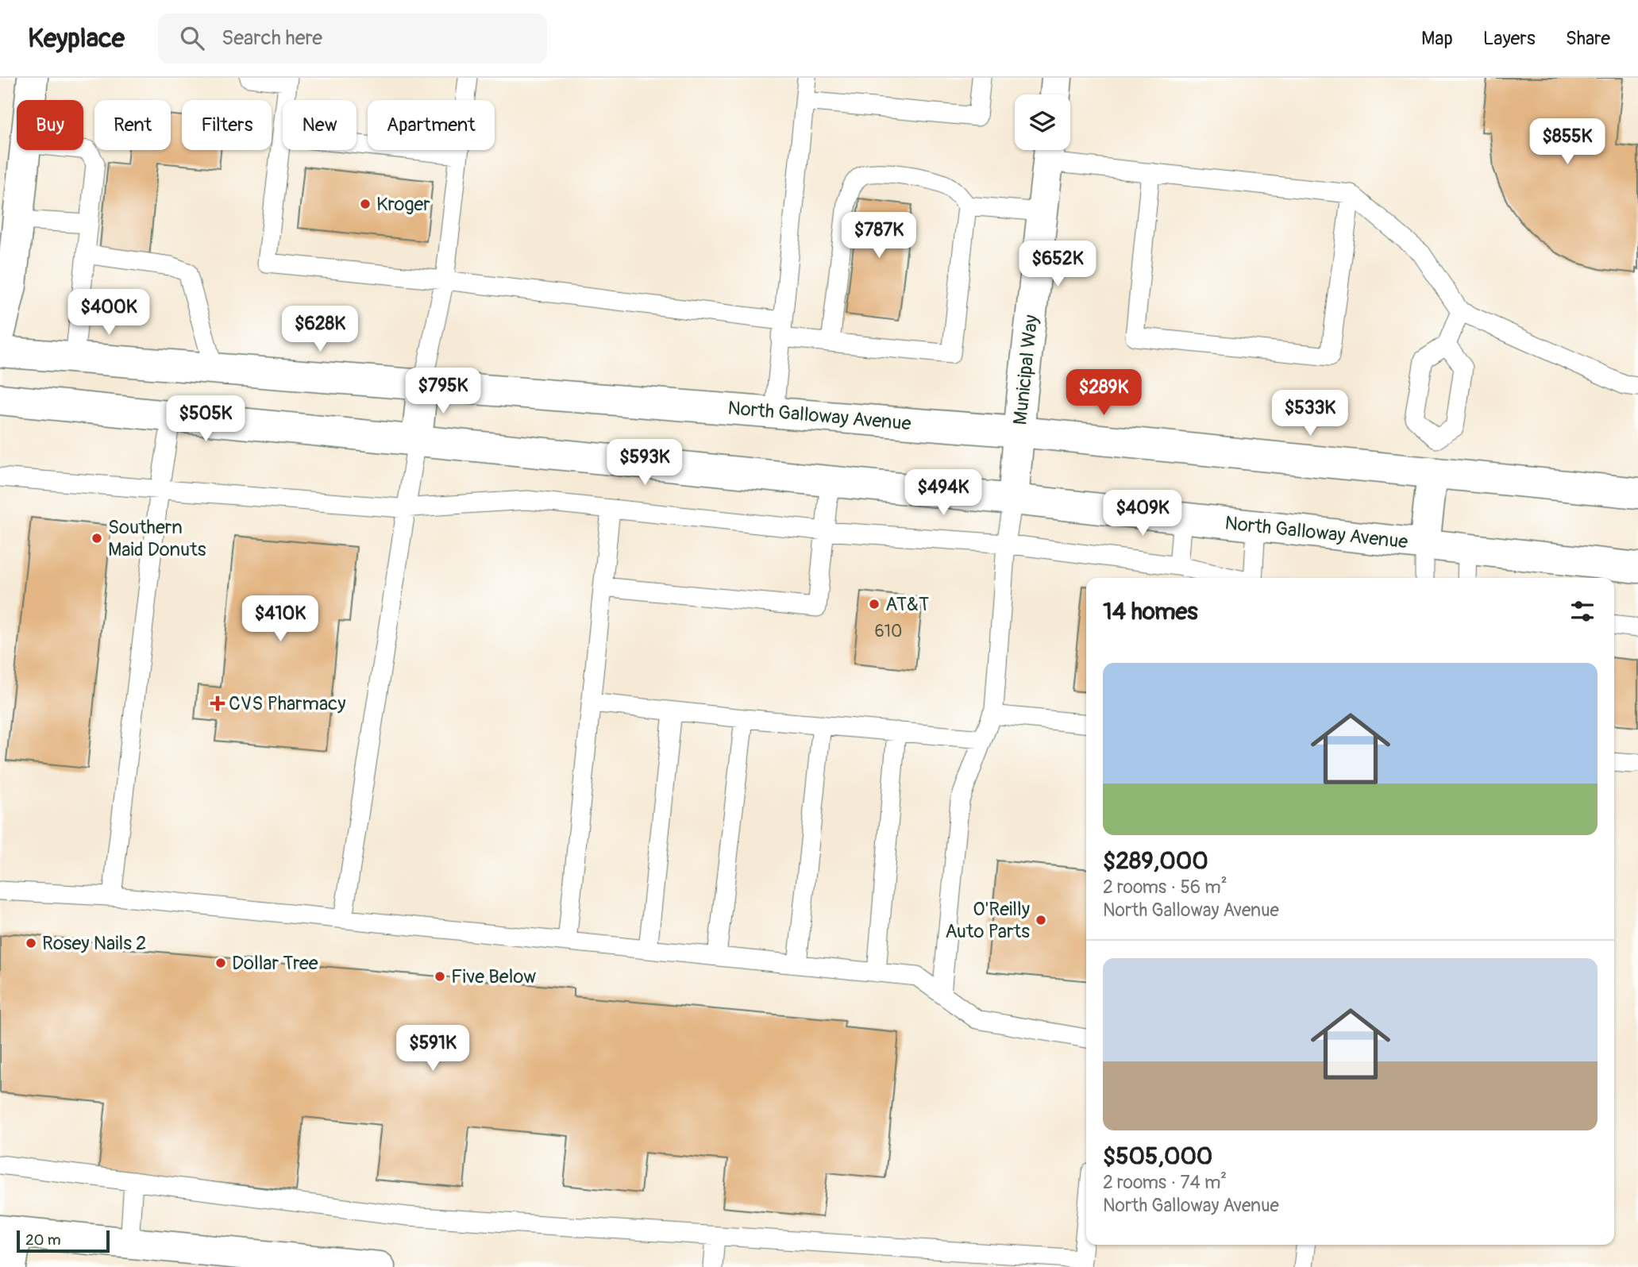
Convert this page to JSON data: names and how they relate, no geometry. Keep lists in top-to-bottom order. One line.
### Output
{"streets":{"main road":["Municipal Way","North Galloway Avenue"]},"crossings":[["Municipal Way","North Galloway Avenue"]],"places":{"other":["Kroger","Southern Maid Donuts","AT&T","O'Reilly Auto Parts","Rosey Nails 2","Dollar Tree","Five Below"],"health":["CVS Pharmacy"]},"house_numbers":["610"],"scale_bar":"20 m","page":{"header":"Keyplace","search":"Search here","nav":["Map","Layers","Share"],"chip":["Buy","Rent","Filters","New","Apartment"],"price":["$855K","$787K","$652K","$400K","$628K","$795K","$289K","$533K","$505K","$593K","$494K","$409K","$410K","$591K"],"heading":"14 homes","list":[{"name":"$289,000","note":"2 rooms · 56 m² · North Galloway Avenue"},{"name":"$505,000","note":"2 rooms · 74 m² · North Galloway Avenue"}],"scale":"20 m"}}
